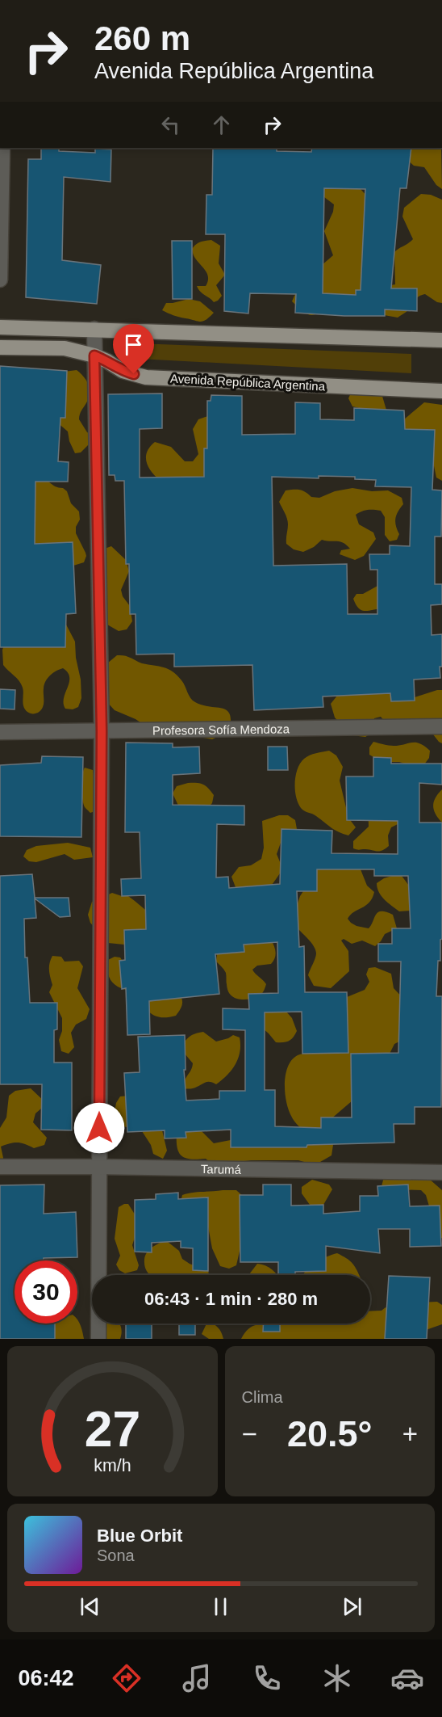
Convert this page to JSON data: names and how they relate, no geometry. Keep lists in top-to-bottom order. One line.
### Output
{"streets":{"main road":["Avenida República Argentina"],"street":["Profesora Sofía Mendoza","Tarumá"]},"page":{"turn":["260 m","Avenida República Argentina"],"limit":"30","trip":"06:43 · 1 min · 280 m","tile":"Clima","heat":["−","20.5°","+"],"song":["Blue Orbit","Sona"],"tabs":"06:42","gauge":["27","km/h"]}}
